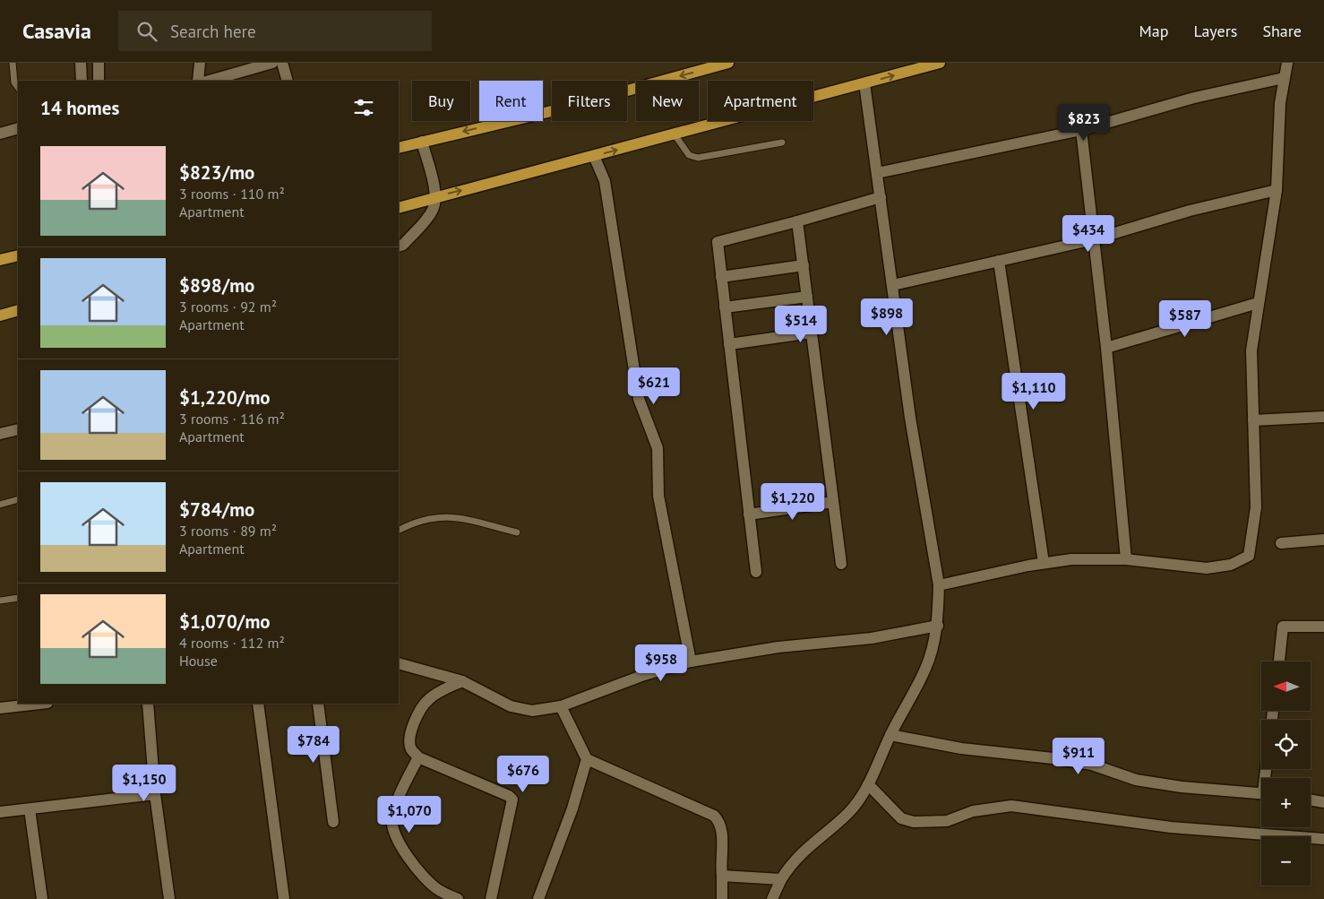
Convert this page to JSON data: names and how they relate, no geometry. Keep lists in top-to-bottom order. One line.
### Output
{"north":"left","page":{"header":"Casavia","search":"Search here","nav":["Map","Layers","Share"],"chip":["Buy","Rent","Filters","New","Apartment"],"heading":"14 homes","price":["$823","$434","$898","$587","$514","$621","$1,110","$1,220","$958","$784","$911","$676","$1,150","$1,070"],"list":[{"name":"$823/mo","note":"3 rooms · 110 m² · Apartment"},{"name":"$898/mo","note":"3 rooms · 92 m² · Apartment"},{"name":"$1,220/mo","note":"3 rooms · 116 m² · Apartment"},{"name":"$784/mo","note":"3 rooms · 89 m² · Apartment"},{"name":"$1,070/mo","note":"4 rooms · 112 m² · House"}],"map_buttons":["+","−"]}}
